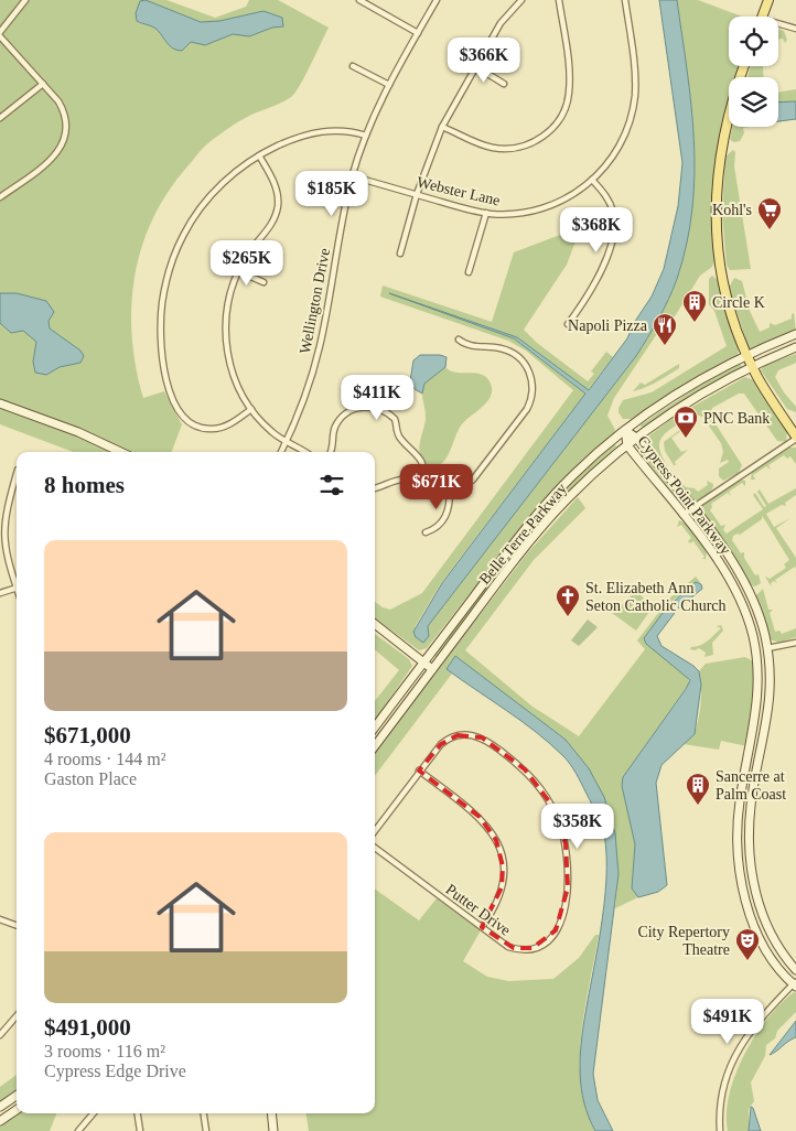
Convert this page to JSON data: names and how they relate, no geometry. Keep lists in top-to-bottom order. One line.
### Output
{"streets":{"street":["Webster Lane","Wellington Drive","Cypress Point Parkway","Belle Terre Parkway","Putter Drive"]},"crossings":[["Webster Lane","Wellington Drive"],["Cypress Point Parkway","Belle Terre Parkway"]],"places":{"supermarket":["Kohl's"],"building":["Circle K","Sancerre at Palm Coast"],"restaurant":["Napoli Pizza"],"bank":["PNC Bank"],"church":["St. Elizabeth Ann Seton Catholic Church"],"theatre":["City Repertory Theatre"]},"page":{"price":["$366K","$185K","$368K","$265K","$411K","$671K","$358K","$491K"],"heading":"8 homes","list":[{"name":"$671,000","note":"4 rooms · 144 m² · Gaston Place"},{"name":"$491,000","note":"3 rooms · 116 m² · Cypress Edge Drive"}]}}
